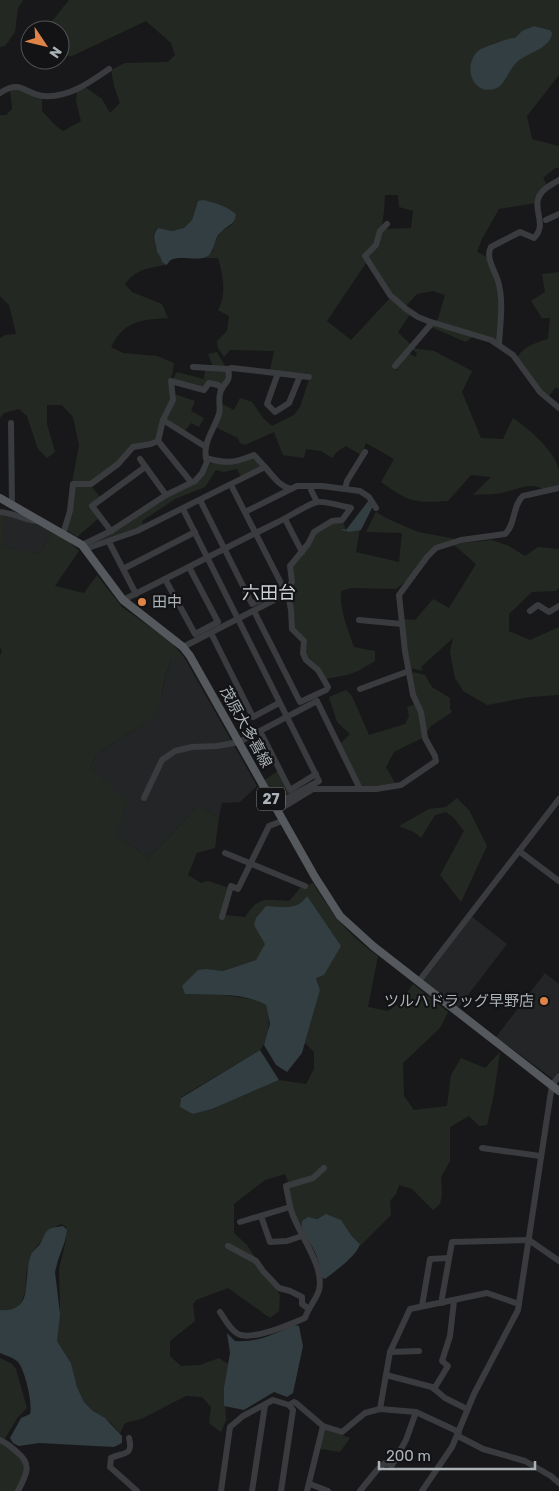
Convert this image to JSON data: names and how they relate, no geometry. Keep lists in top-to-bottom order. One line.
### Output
{"streets":{"main road":["茂原大多喜線","27"]},"districts":["六田台"],"places":["田中","ツルハドラッグ早野店"],"scale_bar":"200 m","north":"bottom right"}
